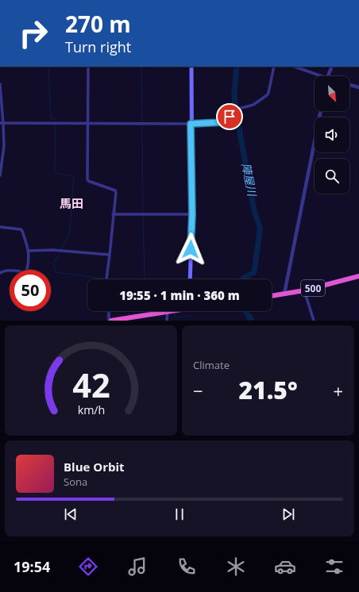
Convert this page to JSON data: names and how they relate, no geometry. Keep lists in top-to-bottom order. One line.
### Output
{"streets":{"highway":["500"]},"districts":["馬田"],"water":["陣屋川"],"north":"bottom right","page":{"turn":["270 m","Turn right"],"limit":"50","trip":"19:55 · 1 min · 360 m","tile":"Climate","heat":["−","21.5°","+"],"song":["Blue Orbit","Sona"],"tabs":"19:54","gauge":["42","km/h"]}}
